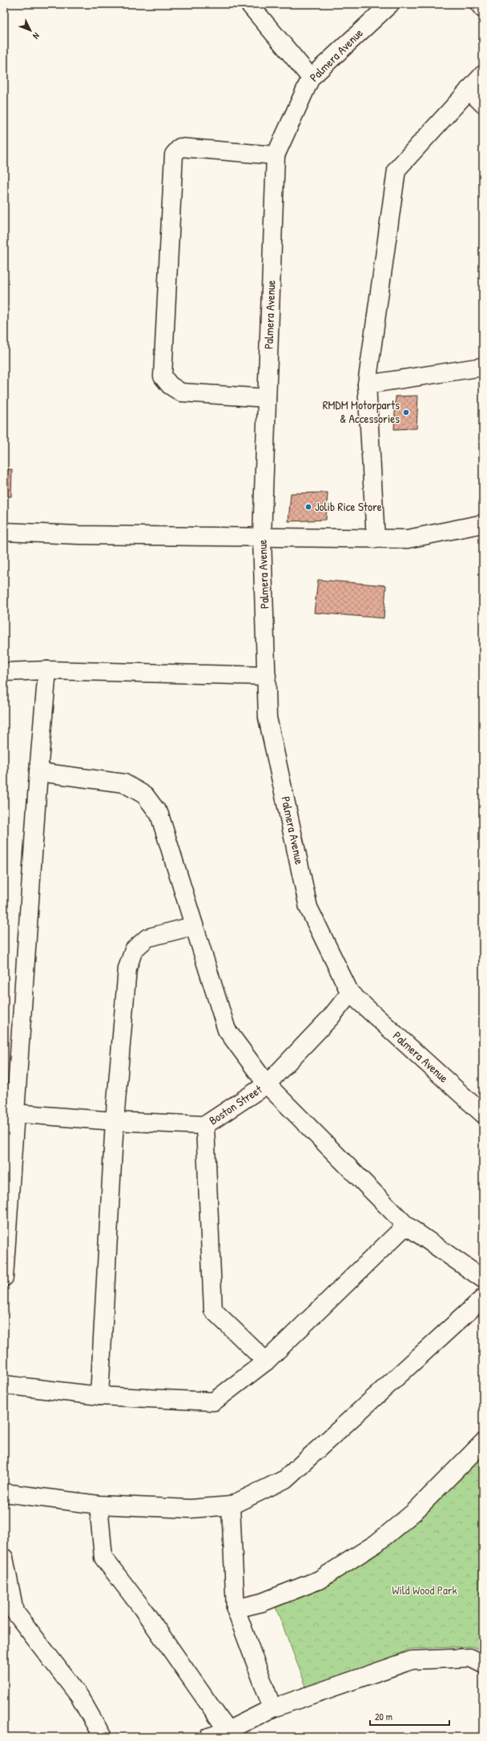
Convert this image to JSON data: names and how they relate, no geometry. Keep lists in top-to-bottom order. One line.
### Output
{"streets":{"street":["Palmera Avenue","Boston Street"]},"crossings":[["Palmera Avenue","Boston Street"]],"parks":["Wild Wood Park"],"places":["RMDM Motorparts & Accessories","Jolib Rice Store"],"scale_bar":"20 m","north":"bottom right"}
